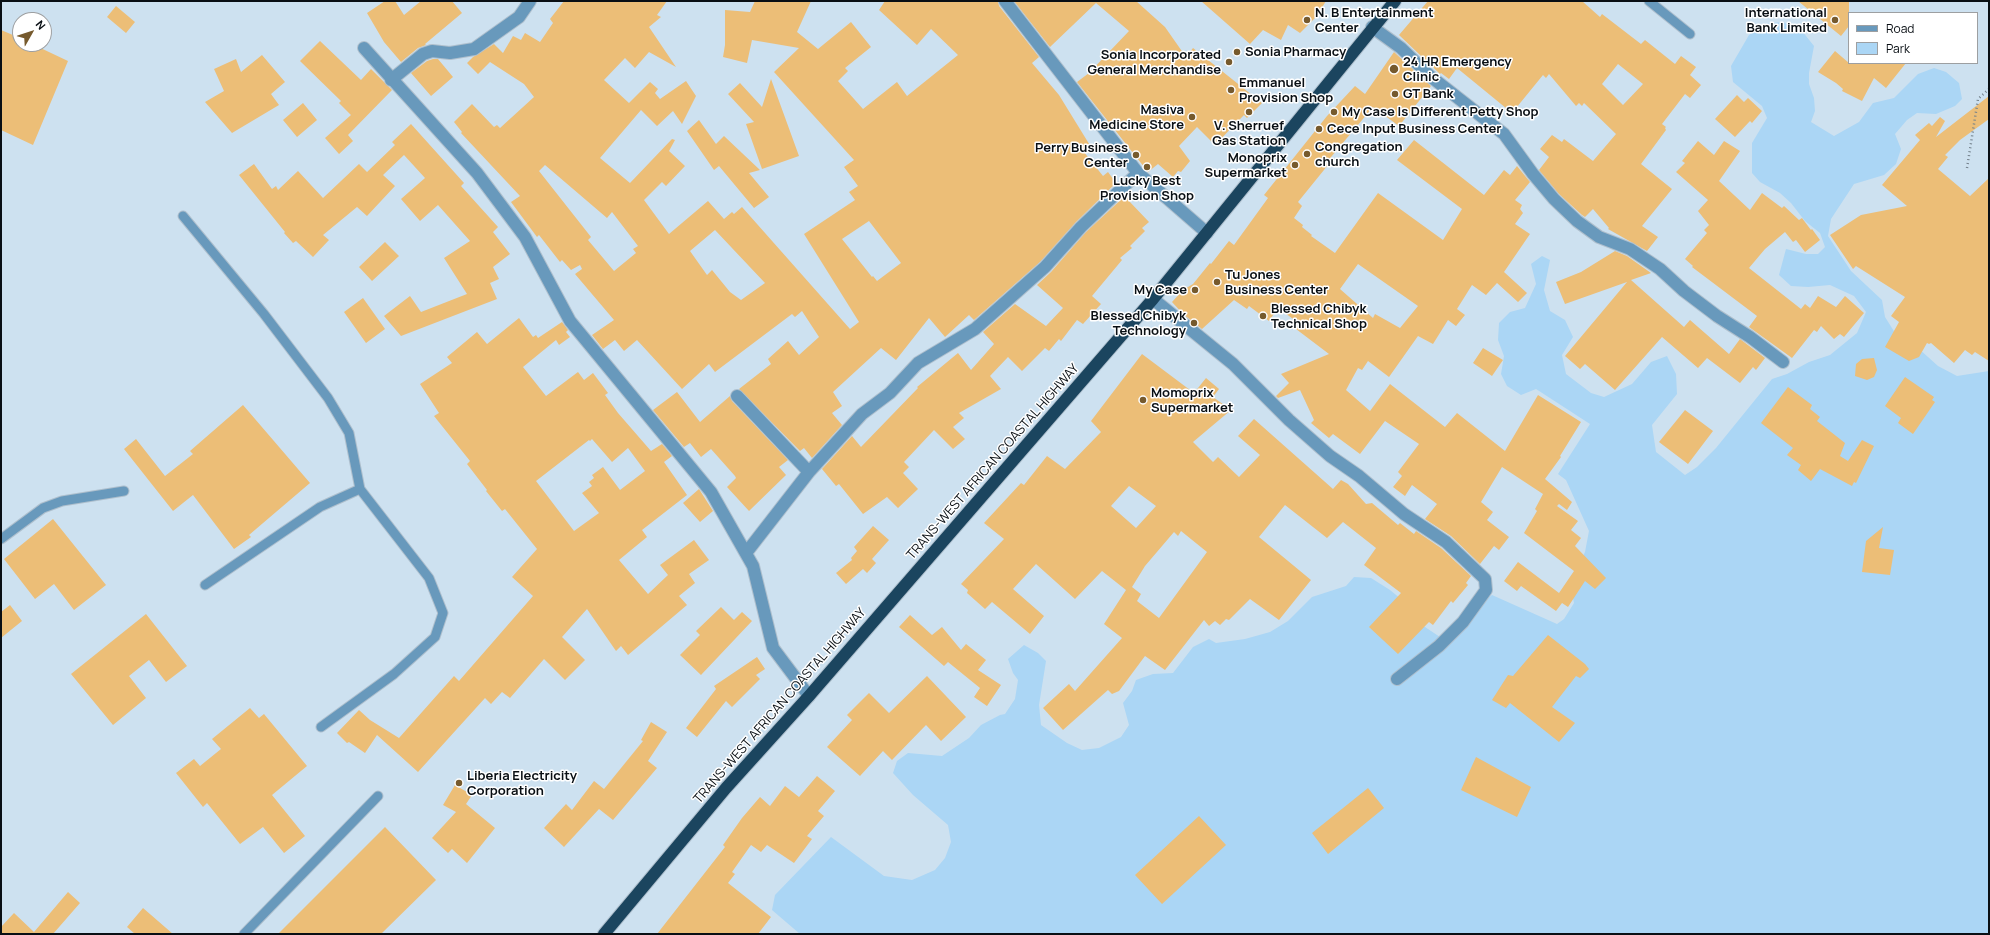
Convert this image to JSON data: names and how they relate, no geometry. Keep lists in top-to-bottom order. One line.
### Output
{"streets":{"highway":["TRANS-WEST AFRICAN COASTAL HIGHWAY"]},"places":["N. B Entertainment Center","International Bank Limited","Sonia Pharmacy","Sonia Incorporated General Merchandise","24 HR Emergency Clinic","Emmanuel Provision Shop","GT Bank","V. Sherruef Gas Station","My Case Is Different Petty Shop","Masiva Medicine Store","Cece Input Business Center","Congregation church","Perry Business Center","Monoprix Supermarket","Lucky Best Provision Shop","Tu Jones Business Center","My Case","Blessed Chibyk Technical Shop","Blessed Chibyk Technology","Momoprix Supermarket","Liberia Electricity Corporation"],"legend":["Road","Park"],"north":"top right"}
